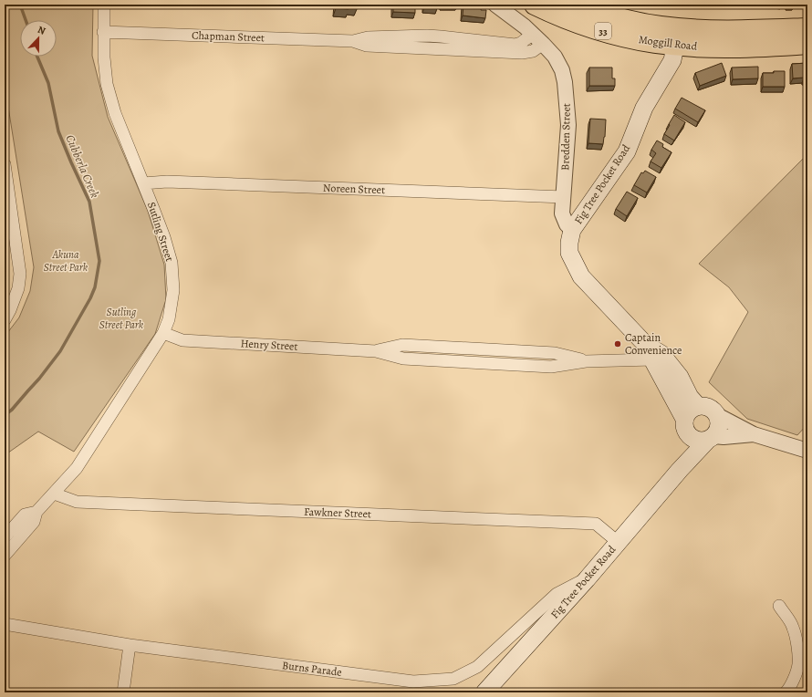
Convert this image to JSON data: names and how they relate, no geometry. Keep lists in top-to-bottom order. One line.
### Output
{"streets":{"highway":["33","Moggill Road"],"main road":["Fig Tree Pocket Road"],"street":["Chapman Street","Bredden Street","Noreen Street","Sutling Street","Henry Street","Fawkner Street","Burns Parade"]},"crossings":[["Chapman Street","Bredden Street"],["Chapman Street","Sutling Street"],["Moggill Road","Fig Tree Pocket Road"],["Bredden Street","Fig Tree Pocket Road"],["Bredden Street","Noreen Street"],["Fig Tree Pocket Road","Henry Street"],["Fig Tree Pocket Road","Fawkner Street"],["Fig Tree Pocket Road","Burns Parade"],["Noreen Street","Sutling Street"],["Sutling Street","Henry Street"],["Sutling Street","Fawkner Street"]],"water":["Cubberla Creek"],"parks":["Akuna Street Park","Sutling Street Park"],"places":["Captain Convenience"],"north":"top"}
